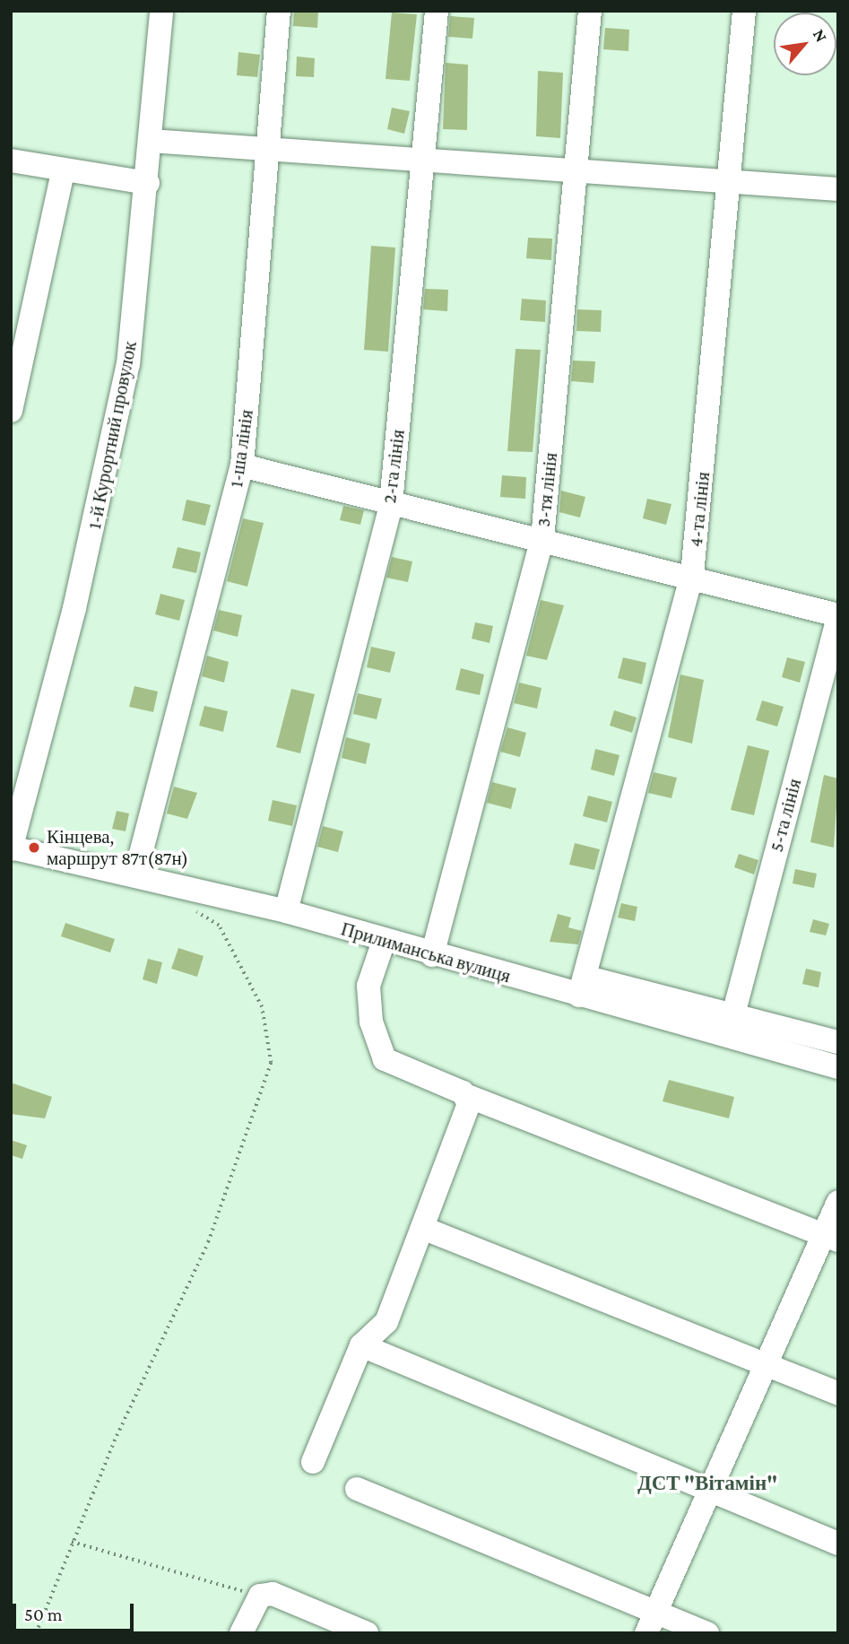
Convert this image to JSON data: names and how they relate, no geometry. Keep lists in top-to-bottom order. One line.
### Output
{"streets":{"street":["1-й Курортний провулок","1-ша лінія","2-га лінія","3-тя лінія","4-та лінія","5-та лінія","Прилиманська вулиця"]},"crossings":[["1-й Курортний провулок","Прилиманська вулиця"],["1-ша лінія","Прилиманська вулиця"],["2-га лінія","Прилиманська вулиця"],["3-тя лінія","Прилиманська вулиця"],["4-та лінія","Прилиманська вулиця"]],"districts":["ДСТ \"Вітамін\""],"places":["Кінцева, маршрут 87т(87н)"],"scale_bar":"50 m","north":"top right"}
